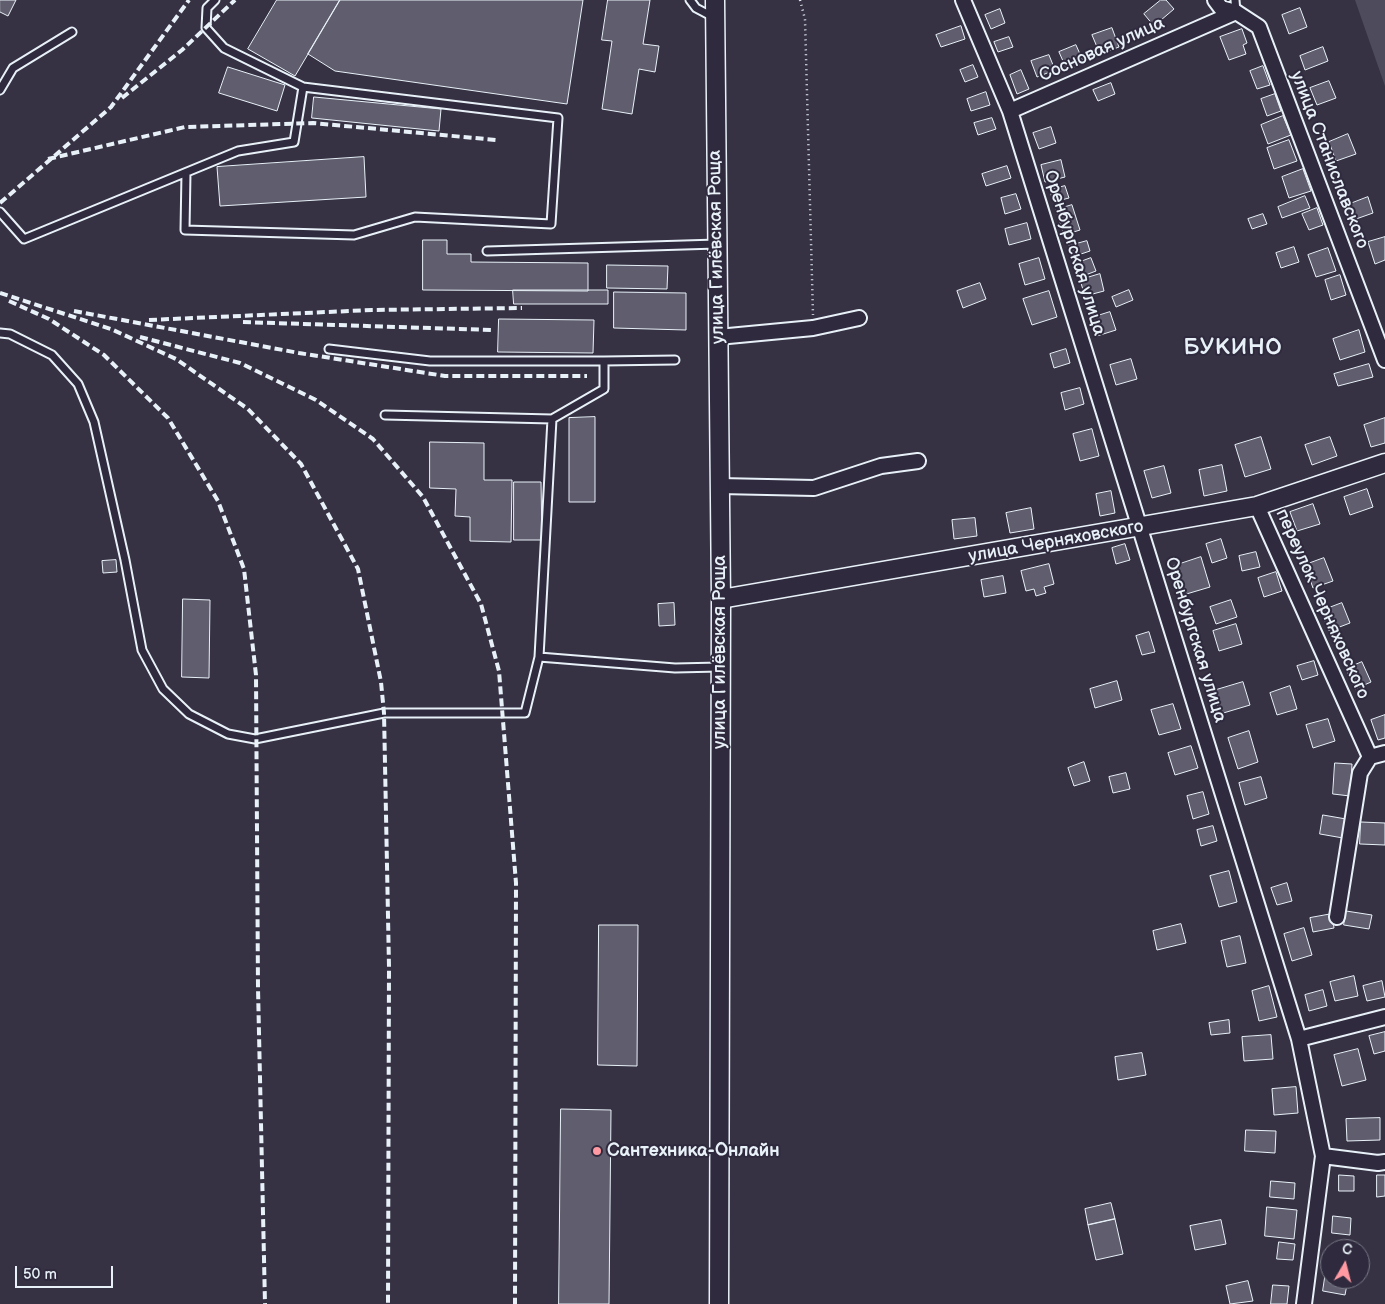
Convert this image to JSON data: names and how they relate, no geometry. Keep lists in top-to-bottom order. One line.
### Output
{"streets":{"street":["Сосновая улица","улица Станиславского","улица Гилёвская Роща","Оренбургская улица","улица Черняховского","переулок Черняховского"]},"crossings":[["Сосновая улица","улица Станиславского"],["Сосновая улица","Оренбургская улица"],["улица Гилёвская Роща","улица Черняховского"],["Оренбургская улица","улица Черняховского"],["улица Черняховского","переулок Черняховского"]],"districts":["БУКИНО"],"places":["Сантехника-Онлайн"],"scale_bar":"50 m","north":"top"}
